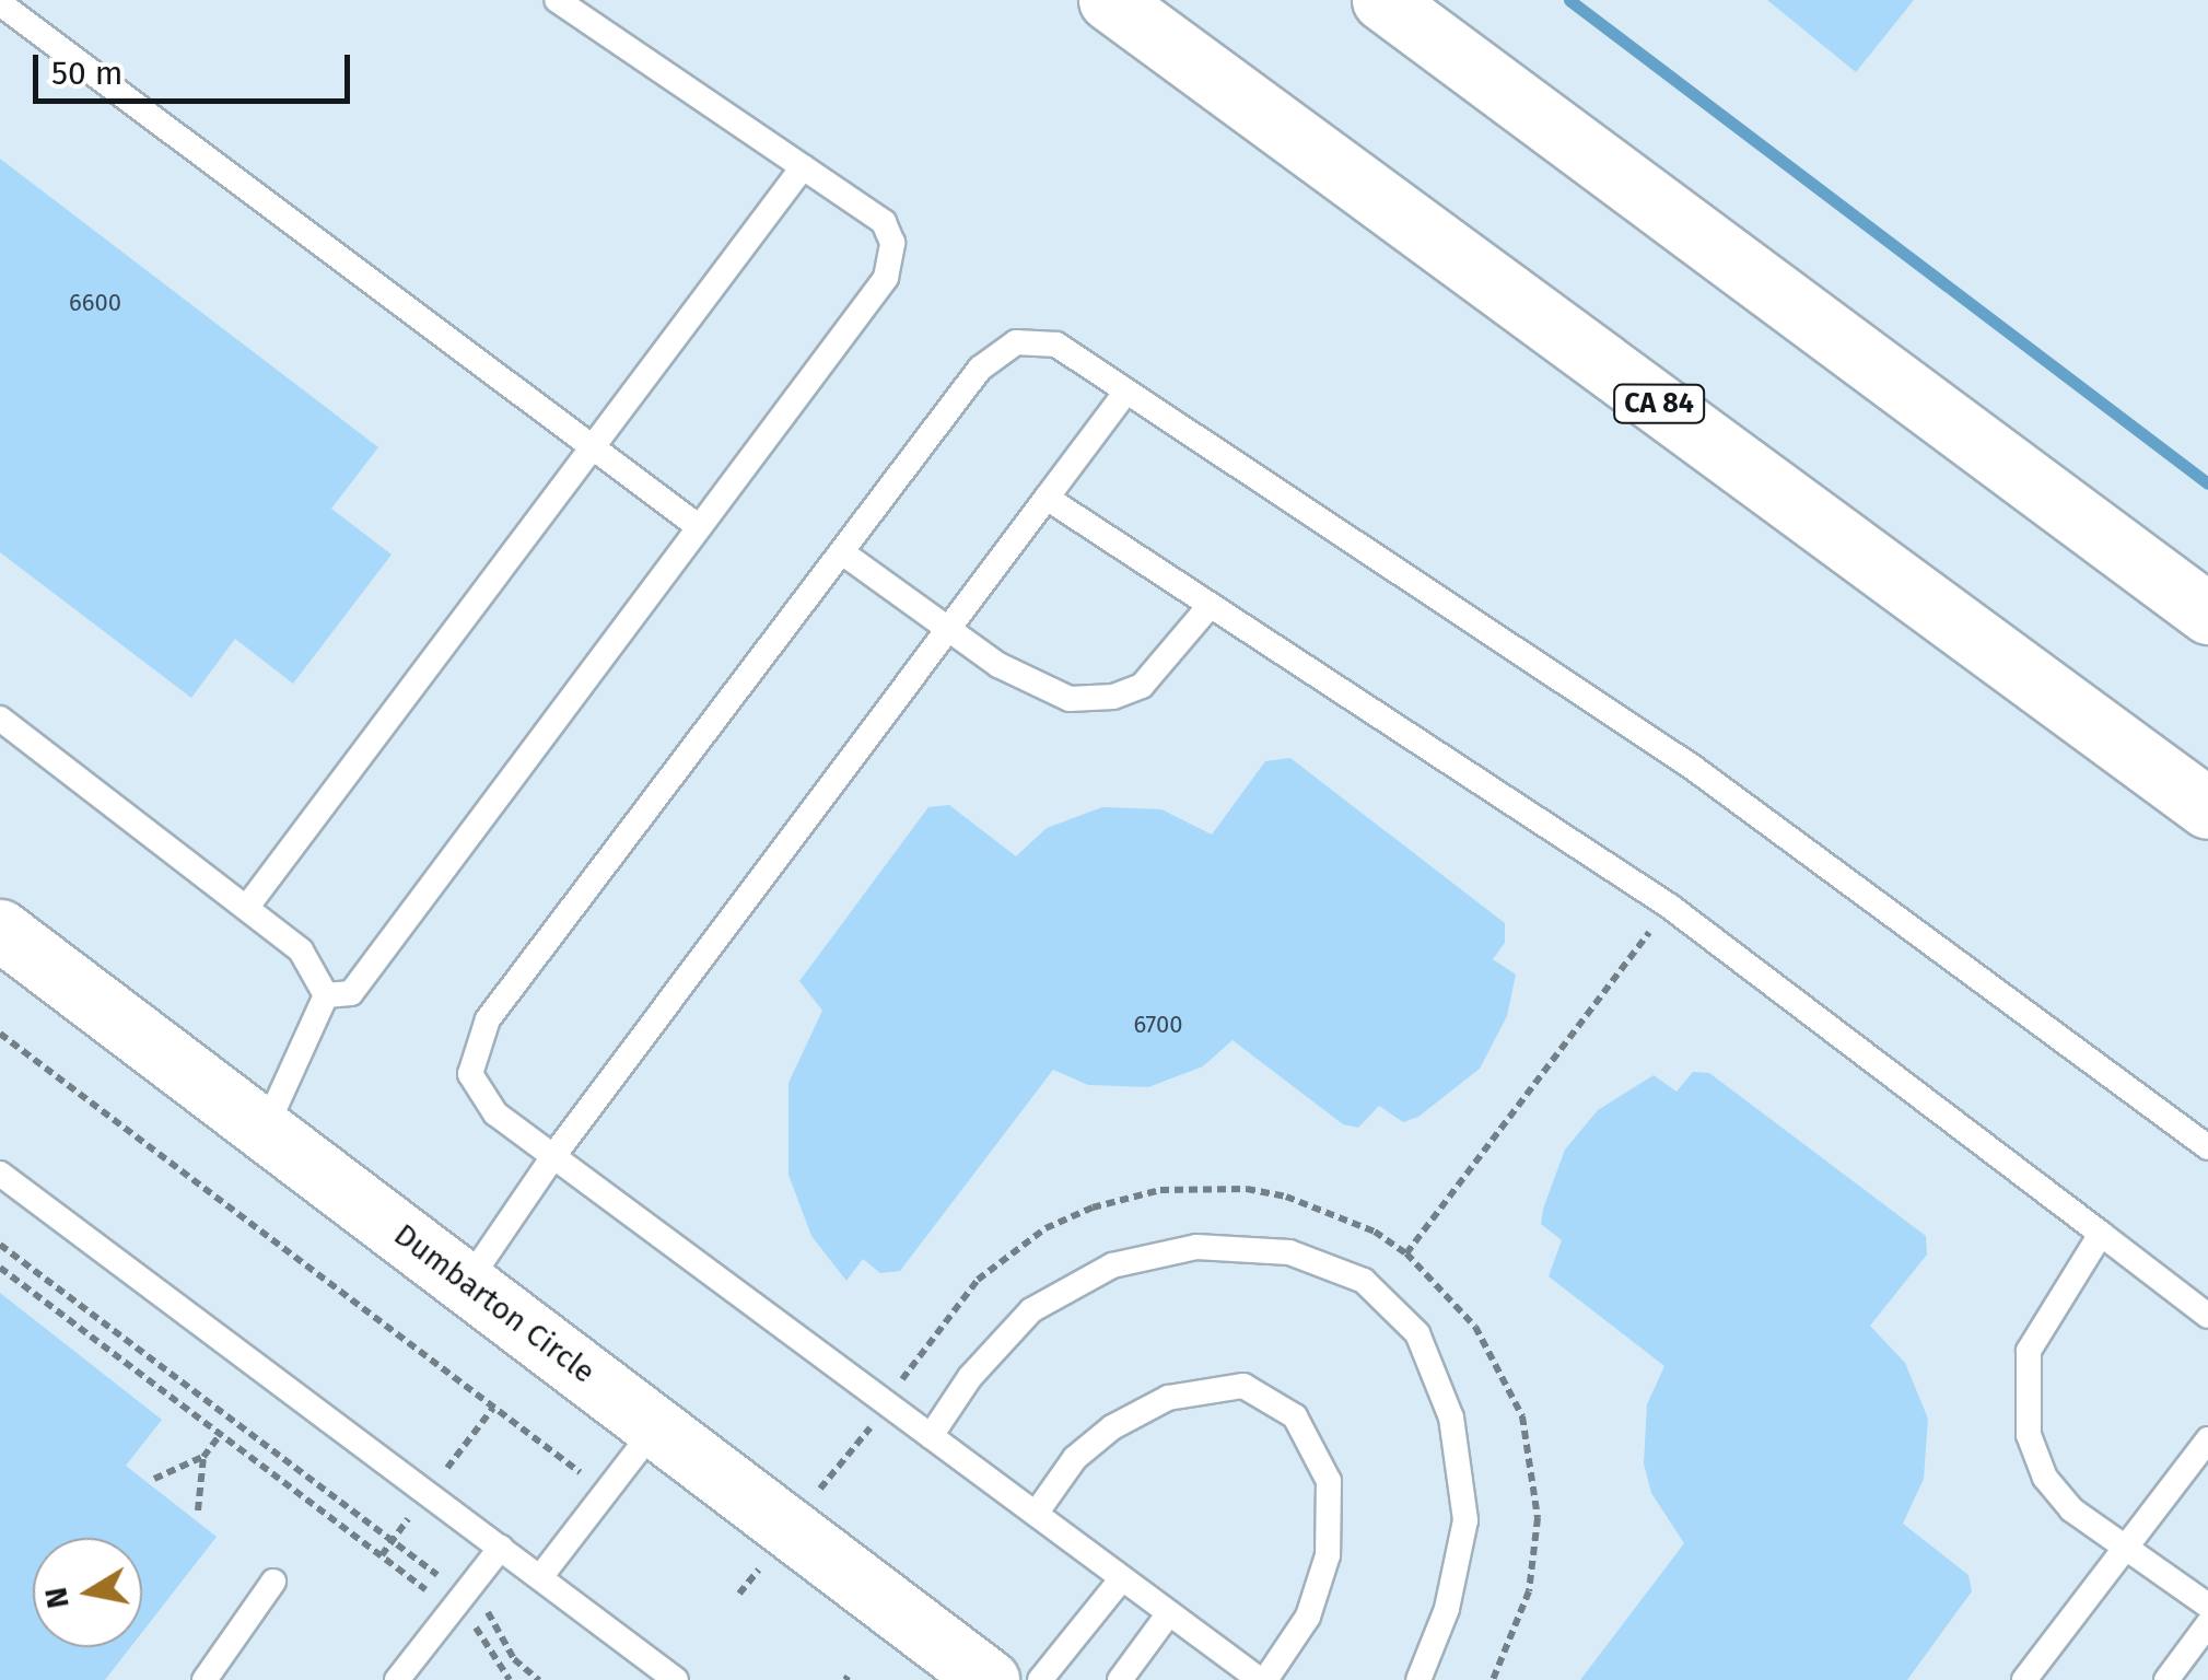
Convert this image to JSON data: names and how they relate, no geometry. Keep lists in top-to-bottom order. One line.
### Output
{"streets":{"main road":["CA 84","Dumbarton Circle"]},"house_numbers":["6600","6700"],"scale_bar":"50 m","north":"left"}
